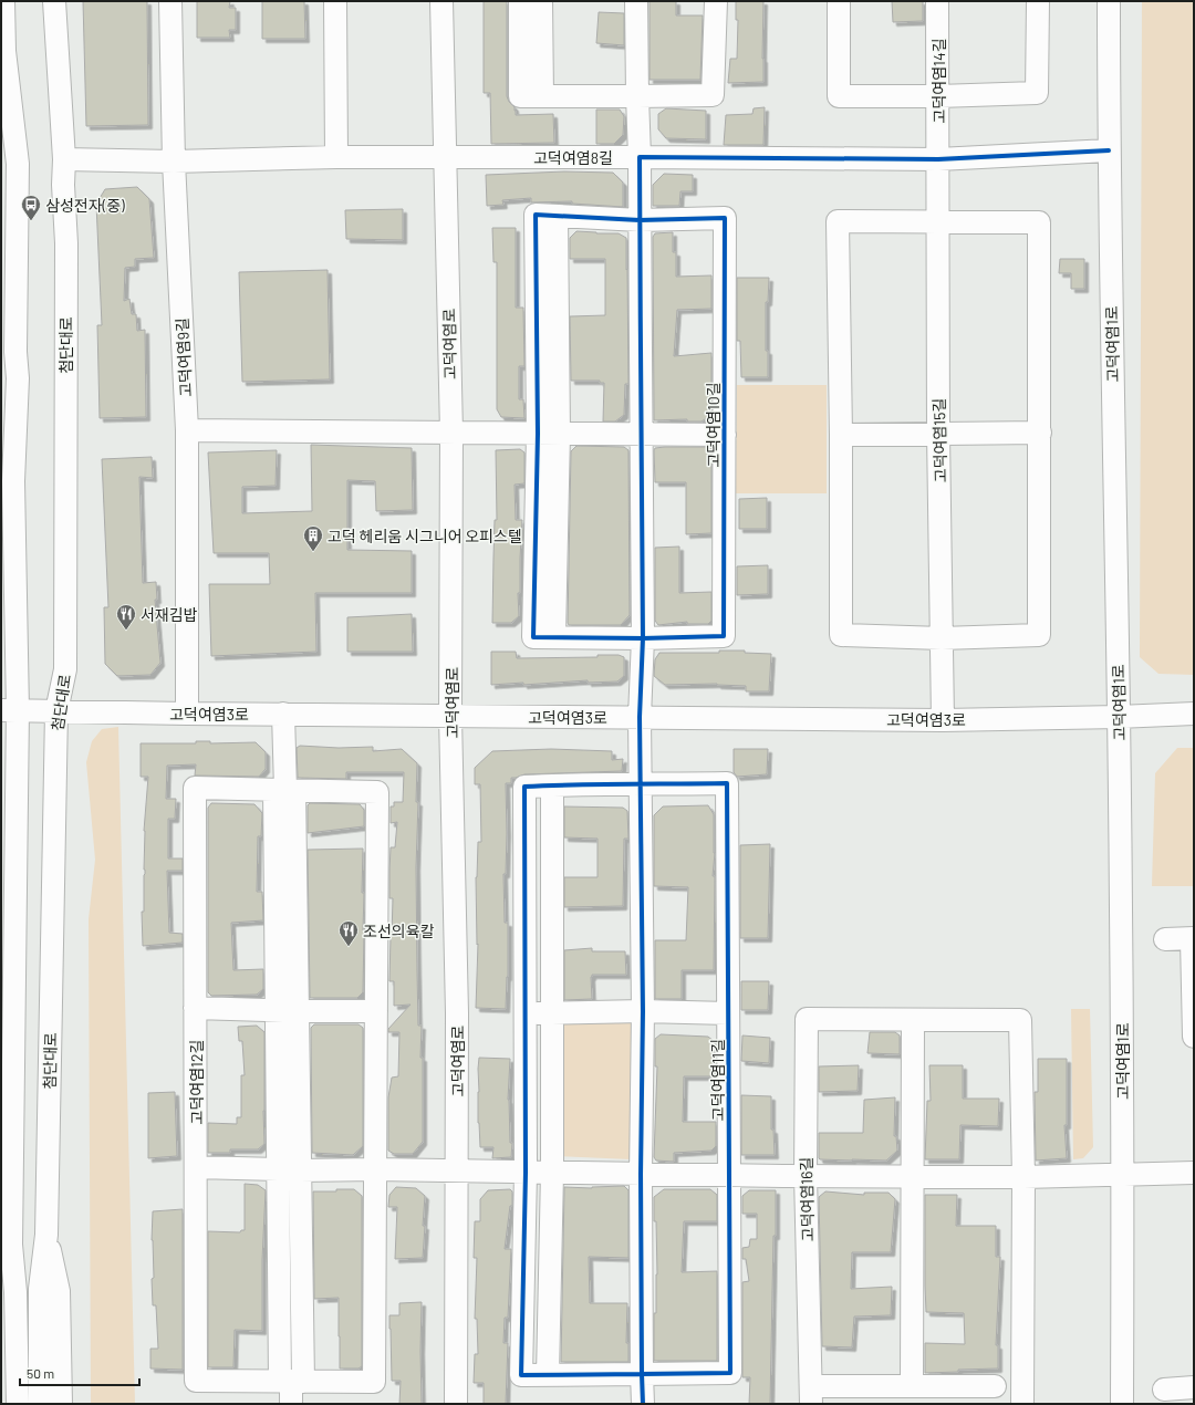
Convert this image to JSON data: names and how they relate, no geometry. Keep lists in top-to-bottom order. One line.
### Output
{"streets":{"street":["고덕여염14길","고덕여염8길","고덕여염로","고덕여염1로","첨단대로","고덕여염9길","고덕여염10길","고덕여염15길","고덕여염3로","고덕여염11길","고덕여염12길","고덕여염16길"]},"crossings":[["고덕여염14길","고덕여염8길"],["고덕여염14길","고덕여염15길"],["고덕여염8길","고덕여염로"],["고덕여염8길","고덕여염1로"],["고덕여염8길","고덕여염15길"],["고덕여염로","고덕여염3로"],["고덕여염1로","고덕여염3로"],["첨단대로","고덕여염3로"],["고덕여염9길","고덕여염3로"],["고덕여염15길","고덕여염3로"]],"places":{"bus stop":["삼성전자(중)"],"building":["고덕 헤리움 시그니어 오피스텔"],"restaurant":["서재김밥","조선의육칼"]},"scale_bar":"50 m"}
